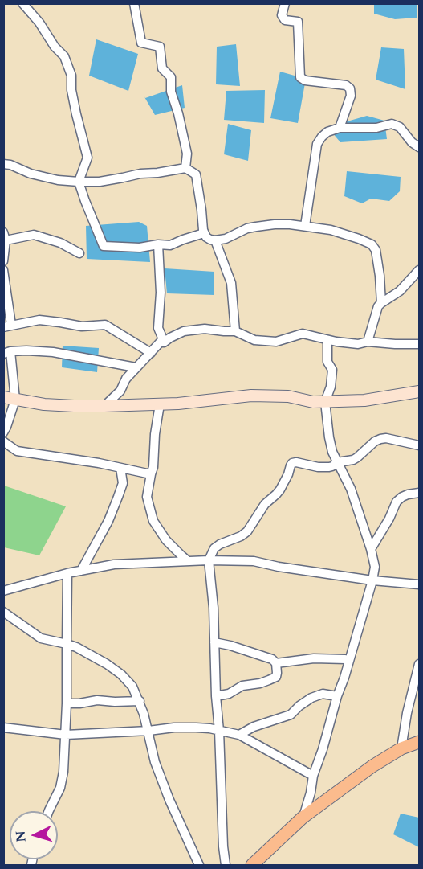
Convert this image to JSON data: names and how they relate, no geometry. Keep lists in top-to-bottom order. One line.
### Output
{"north":"left"}
